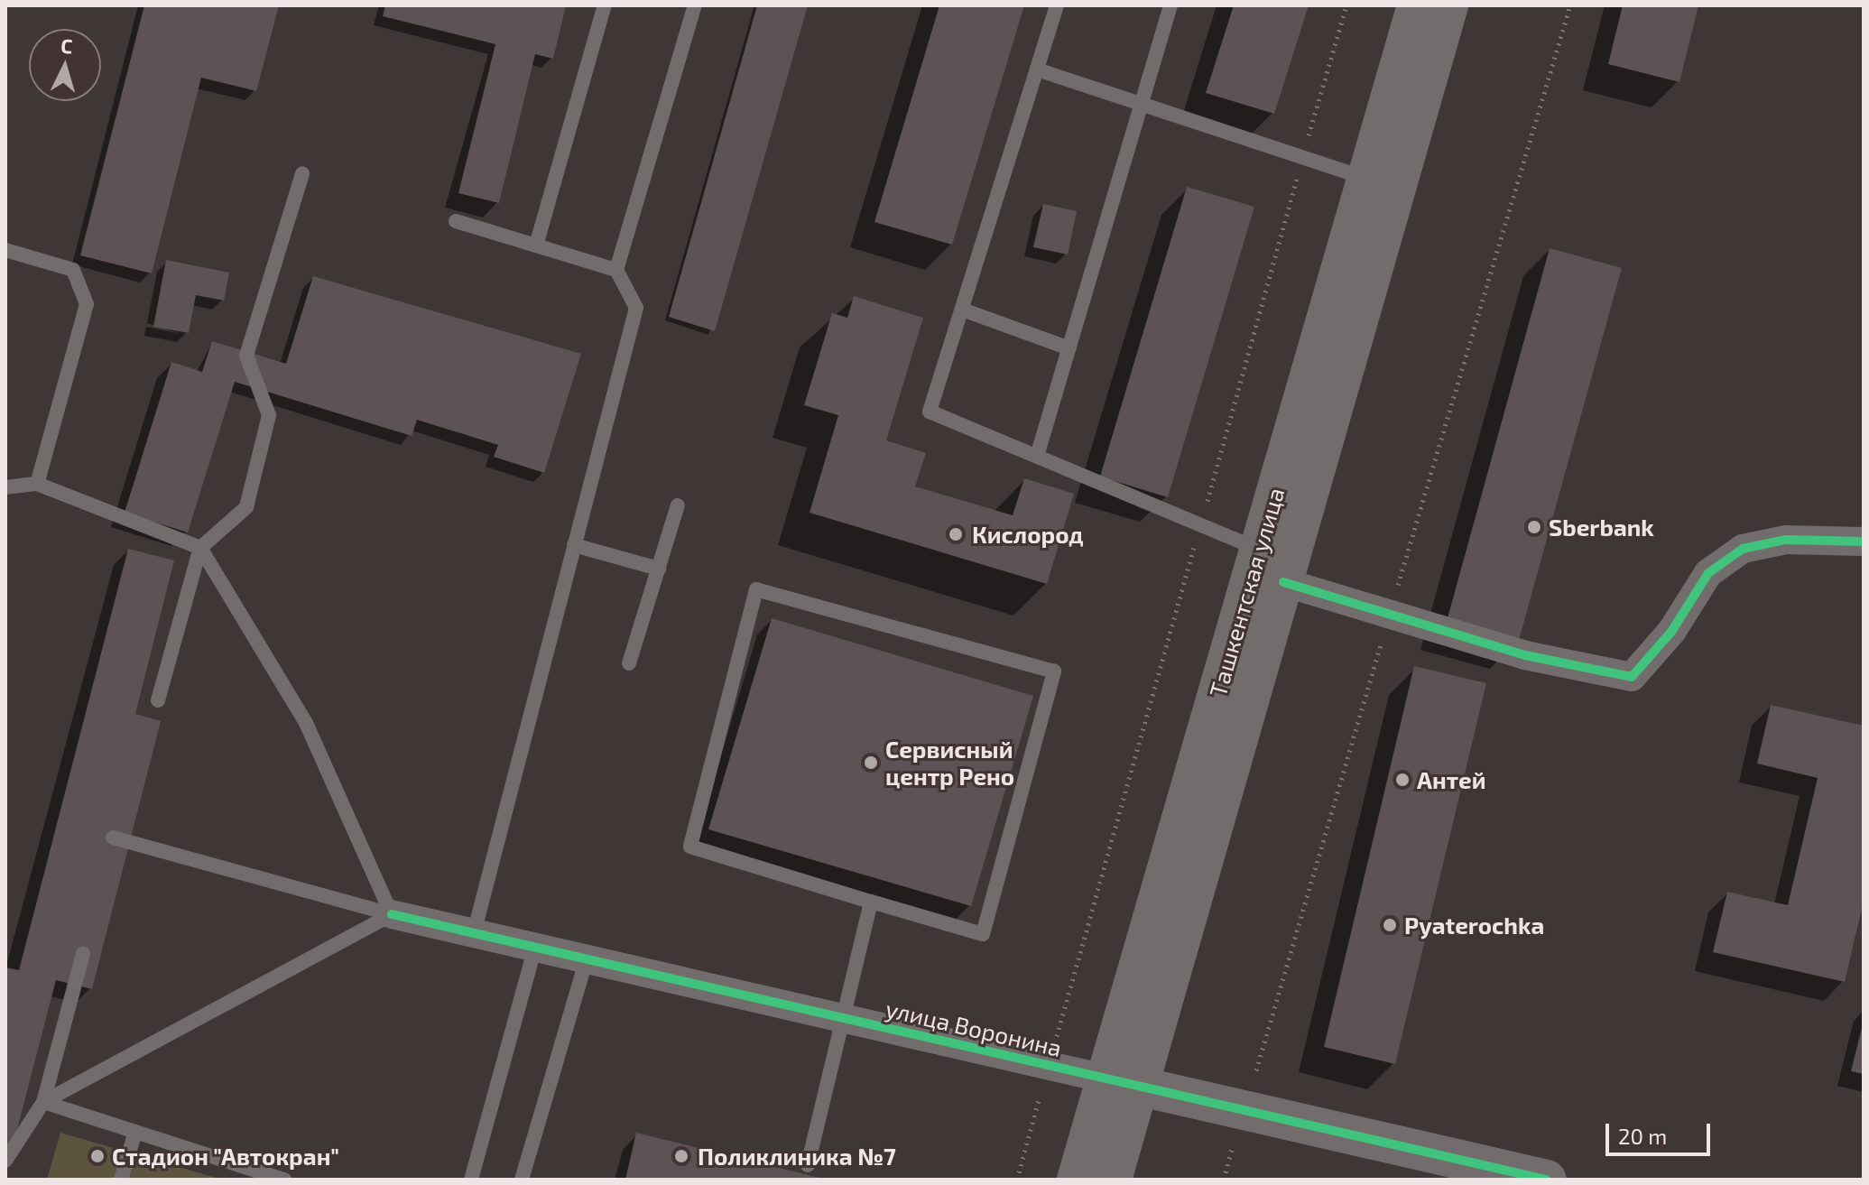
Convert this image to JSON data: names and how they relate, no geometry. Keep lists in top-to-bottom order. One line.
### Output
{"streets":{"main road":["Ташкентская улица","улица Воронина"]},"crossings":[["Ташкентская улица","улица Воронина"]],"places":["Sberbank","Кислород","Сервисный центр Рено","Антей","Pyaterochka","Стадион \"Автокран\"","Поликлиника №7"],"scale_bar":"20 m","north":"top"}
